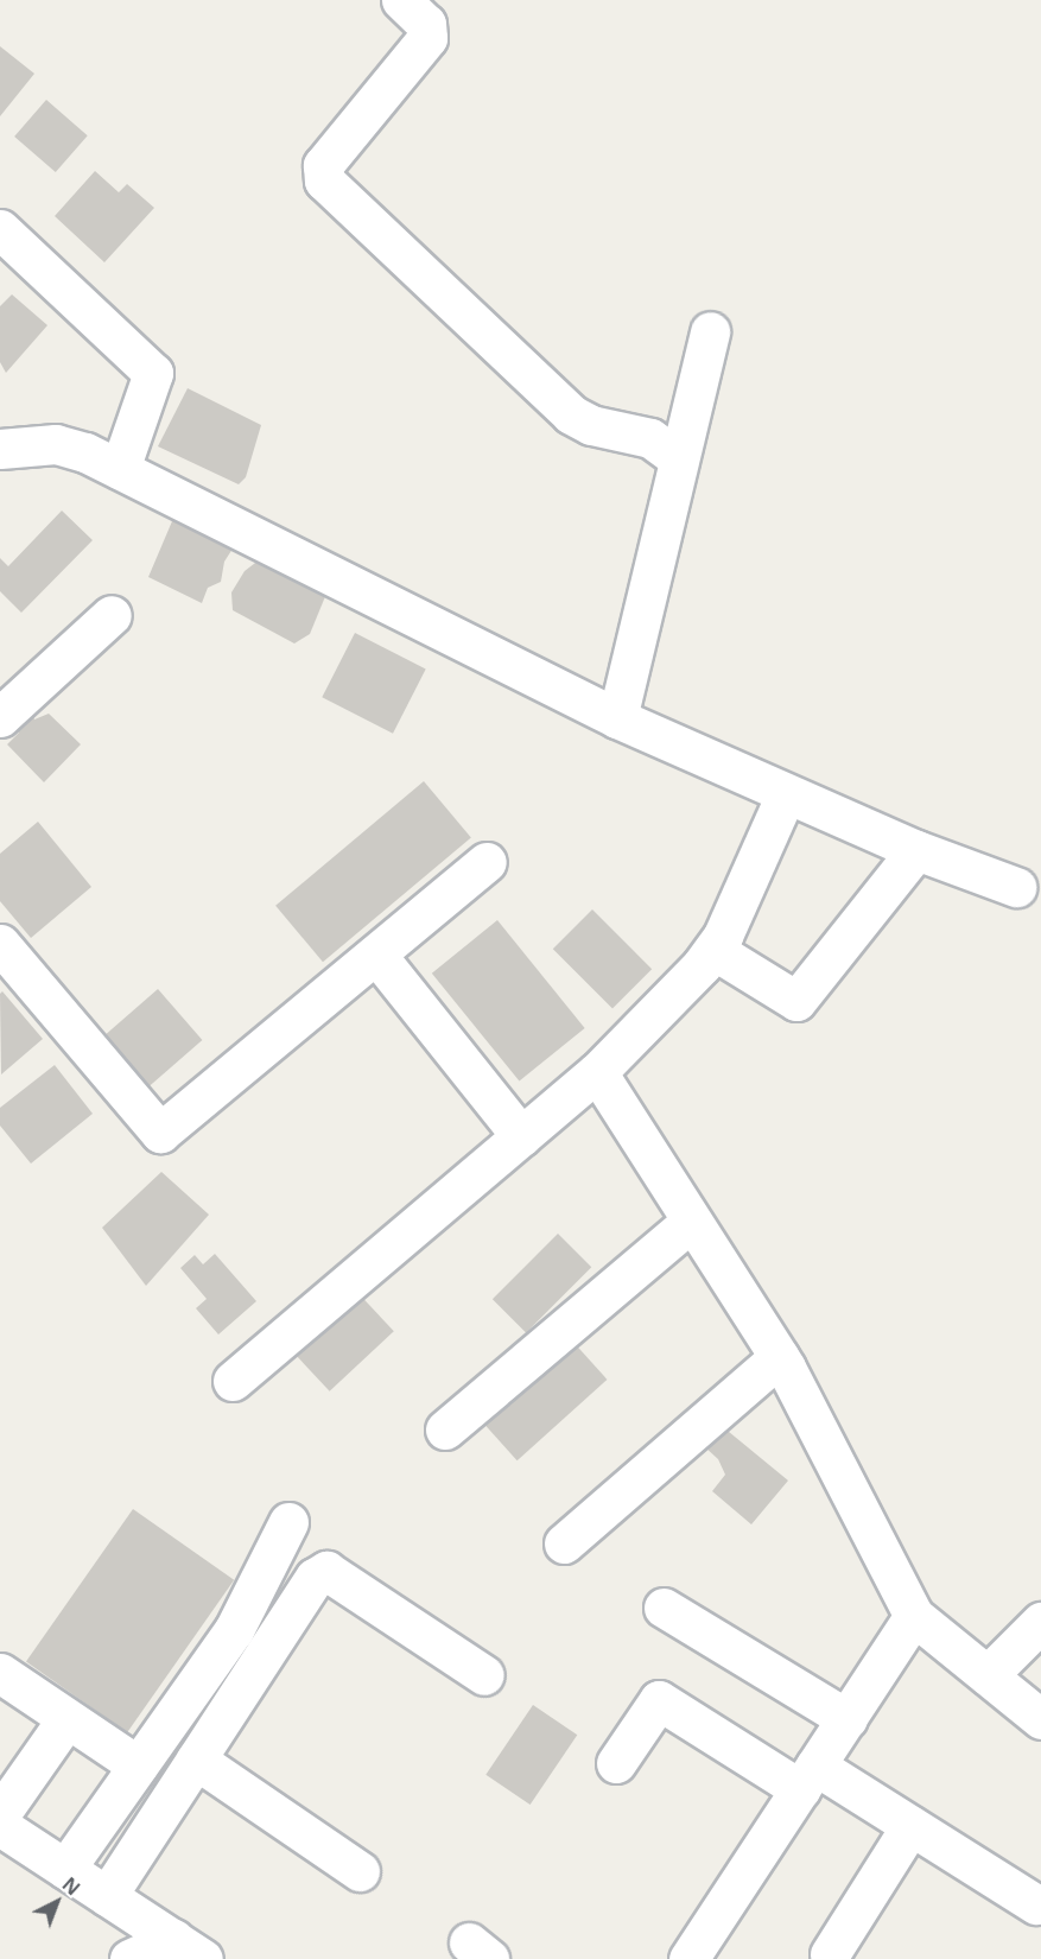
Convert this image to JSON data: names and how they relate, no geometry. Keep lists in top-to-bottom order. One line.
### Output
{"north":"top right"}
